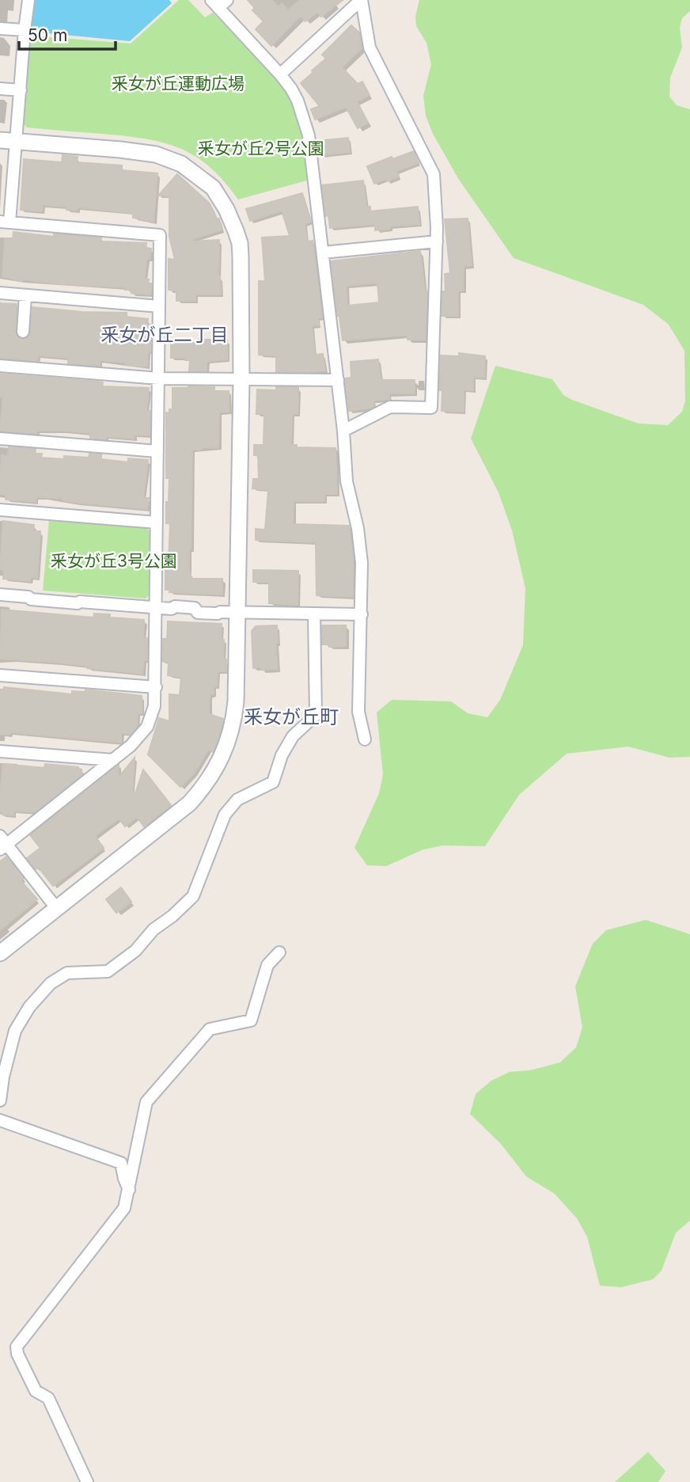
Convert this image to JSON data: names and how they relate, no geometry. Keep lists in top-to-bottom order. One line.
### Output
{"districts":["釆女が丘二丁目","釆女が丘町"],"parks":["釆女が丘運動広場","釆女が丘2号公園","釆女が丘3号公園"],"scale_bar":"50 m"}
